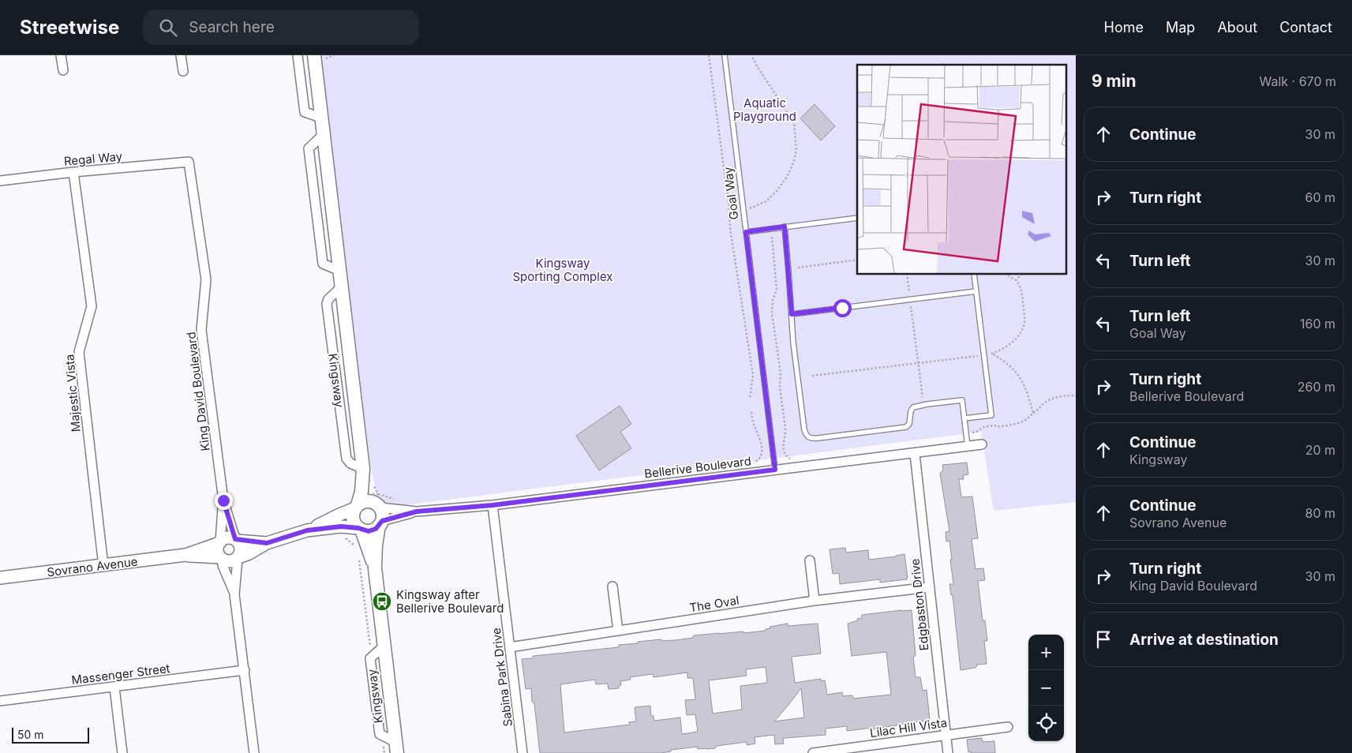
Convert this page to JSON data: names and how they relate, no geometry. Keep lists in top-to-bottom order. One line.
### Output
{"streets":{"main road":["Kingsway"],"street":["Regal Way","King David Boulevard","Majestic Vista","Bellerive Boulevard","Sovrano Avenue","The Oval","Edgbaston Drive","Massenger Street","Sabina Park Drive","Lilac Hill Vista"],"lane":["Goal Way"]},"crossings":[["Regal Way","King David Boulevard"],["Regal Way","Majestic Vista"],["Goal Way","Bellerive Boulevard"],["Kingsway","Bellerive Boulevard"],["King David Boulevard","Sovrano Avenue"],["Majestic Vista","Sovrano Avenue"],["Bellerive Boulevard","Edgbaston Drive"],["Bellerive Boulevard","Sabina Park Drive"],["The Oval","Edgbaston Drive"],["The Oval","Sabina Park Drive"],["Edgbaston Drive","Lilac Hill Vista"]],"parks":["Aquatic Playground","Kingsway Sporting Complex"],"places":{"bus stop":["Kingsway after Bellerive Boulevard"]},"scale_bar":"50 m","page":{"header":"Streetwise","search":"Search here","nav":["Home","Map","About","Contact"],"heading":["9 min","Walk · 670 m"],"list":[["Continue","30 m"],["Turn right","60 m"],["Turn left","30 m"],["Turn left","Goal Way","160 m"],["Turn right","Bellerive Boulevard","260 m"],["Continue","Kingsway","20 m"],["Continue","Sovrano Avenue","80 m"],["Turn right","King David Boulevard","30 m"],"Arrive at destination"],"map_buttons":["+","−"],"scale":"50 m"}}
